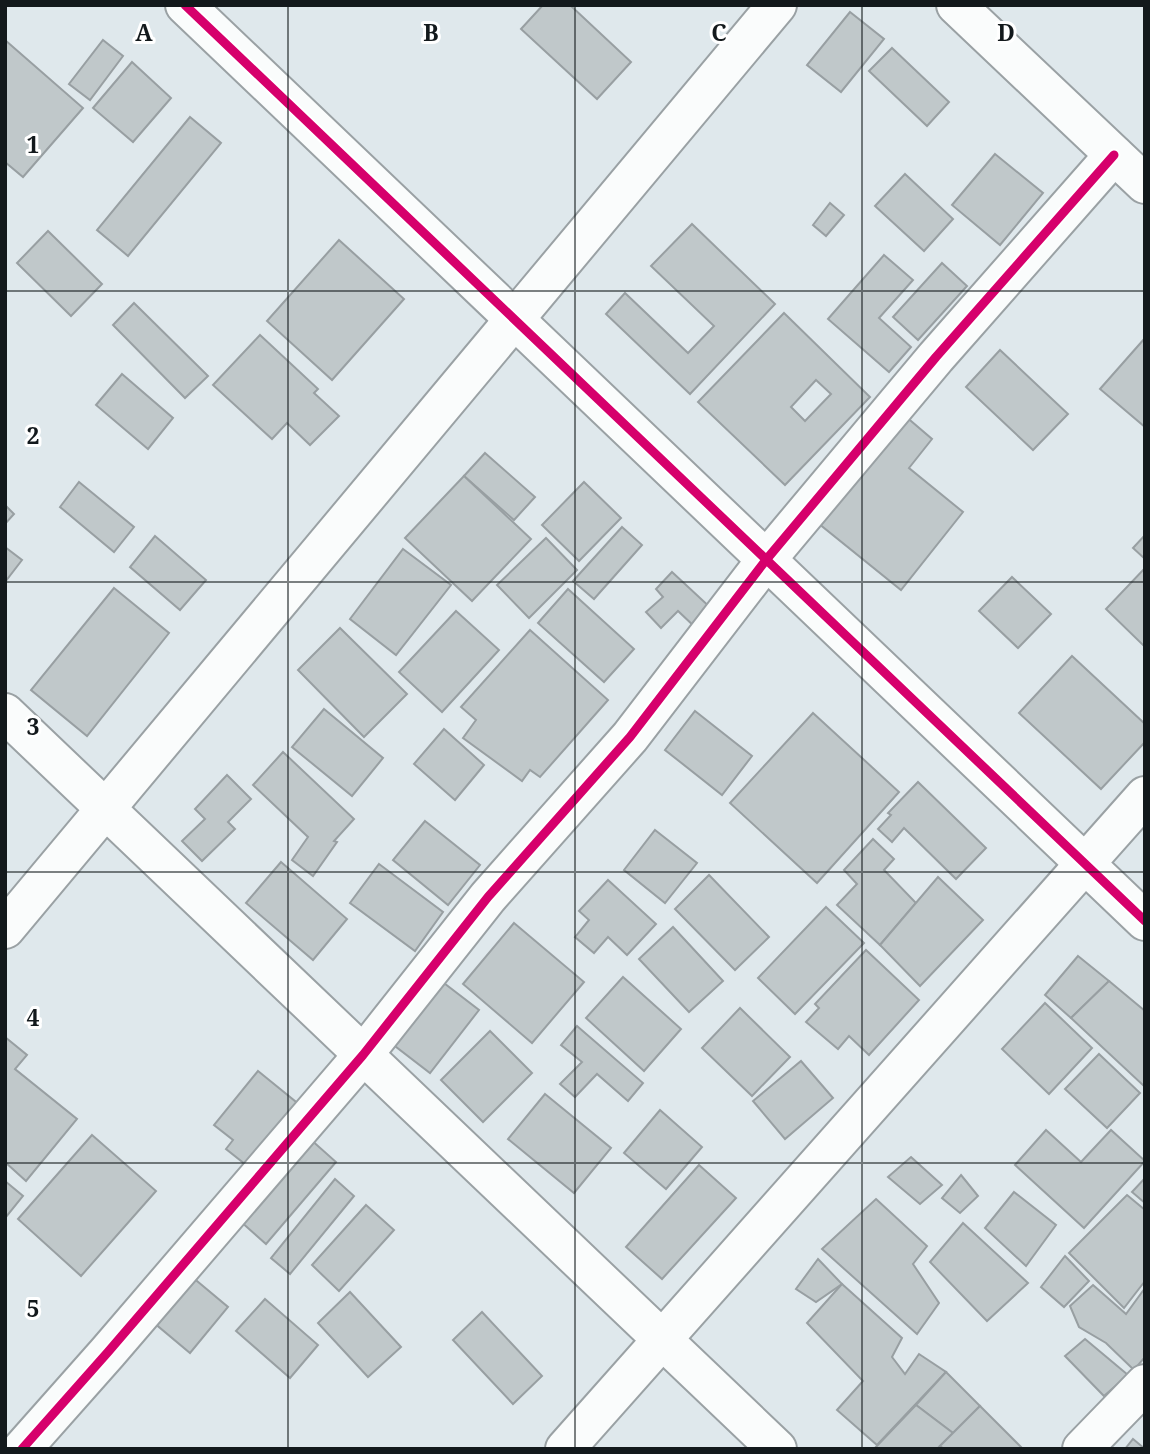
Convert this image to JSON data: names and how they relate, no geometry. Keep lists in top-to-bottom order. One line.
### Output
{"grid":{"columns":["A","B","C","D"],"rows":["1","2","3","4","5"]}}
